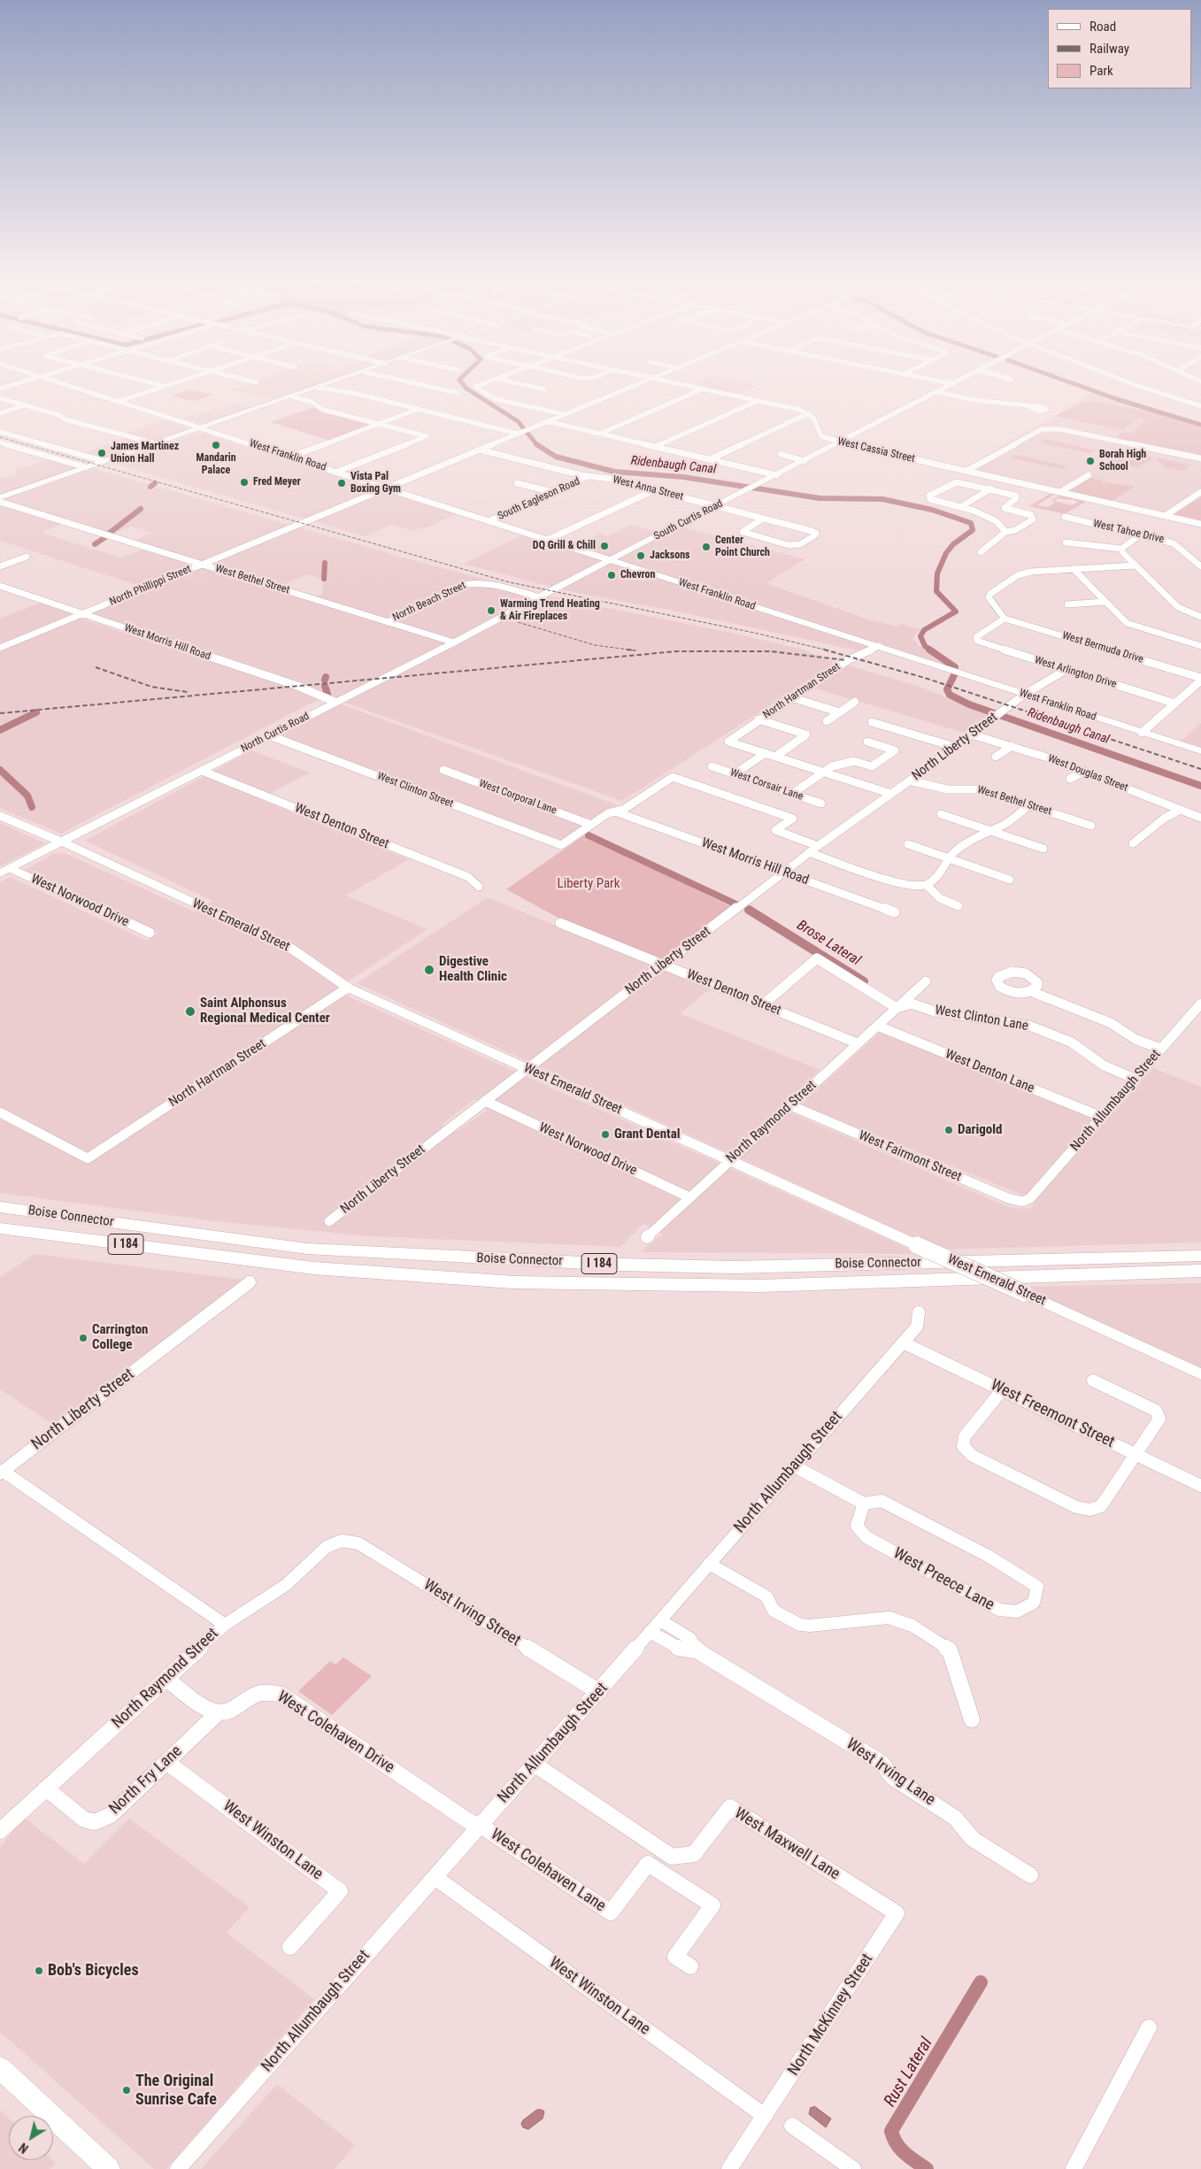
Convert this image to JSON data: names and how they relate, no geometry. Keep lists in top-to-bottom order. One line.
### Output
{"streets":{"highway":["Boise Connector","I 184"],"main road":["West Franklin Road","South Curtis Road","North Curtis Road","West Emerald Street"],"street":["West Cassia Street","West Anna Street","South Eagleson Road","West Tahoe Drive","West Bethel Street","North Phillippi Street","North Beach Street","West Morris Hill Road","West Bermuda Drive","West Arlington Drive","North Hartman Street","North Liberty Street","West Douglas Street","West Corsair Lane","West Clinton Street","West Corporal Lane","West Denton Street","West Norwood Drive","West Clinton Lane","West Denton Lane","North Allumbaugh Street","North Raymond Street","West Fairmont Street","West Freemont Street","West Preece Lane","West Irving Street","West Colehaven Drive","West Irving Lane","North Fry Lane","West Winston Lane","West Maxwell Lane","West Colehaven Lane","North McKinney Street"]},"crossings":[["West Cassia Street","South Curtis Road"],["West Franklin Road","South Eagleson Road"],["West Franklin Road","South Curtis Road"],["West Franklin Road","North Phillippi Street"],["West Franklin Road","North Hartman Street"],["West Franklin Road","North Liberty Street"],["West Anna Street","South Eagleson Road"],["West Anna Street","South Curtis Road"],["West Anna Street","North Phillippi Street"],["South Curtis Road","North Curtis Road"],["West Bethel Street","North Phillippi Street"],["West Bethel Street","North Beach Street"],["West Bethel Street","North Curtis Road"],["West Bethel Street","North Liberty Street"],["North Phillippi Street","West Morris Hill Road"],["North Beach Street","North Curtis Road"],["West Morris Hill Road","North Curtis Road"],["West Morris Hill Road","North Liberty Street"],["West Bermuda Drive","West Arlington Drive"],["West Arlington Drive","North Liberty Street"],["North Hartman Street","West Emerald Street"],["North Curtis Road","West Clinton Street"],["North Curtis Road","West Denton Street"],["North Curtis Road","West Norwood Drive"],["North Curtis Road","West Emerald Street"],["North Liberty Street","West Douglas Street"],["North Liberty Street","West Denton Street"],["North Liberty Street","West Norwood Drive"],["North Liberty Street","West Emerald Street"],["West Clinton Street","West Corporal Lane"],["West Denton Street","North Raymond Street"],["West Norwood Drive","North Raymond Street"],["West Emerald Street","North Raymond Street"],["West Clinton Lane","North Allumbaugh Street"],["West Clinton Lane","North Raymond Street"],["West Denton Lane","North Allumbaugh Street"],["West Denton Lane","North Raymond Street"],["North Allumbaugh Street","West Fairmont Street"],["North Allumbaugh Street","West Freemont Street"],["North Allumbaugh Street","West Irving Street"],["North Allumbaugh Street","West Colehaven Drive"],["North Allumbaugh Street","West Irving Lane"],["North Allumbaugh Street","West Winston Lane"],["North Allumbaugh Street","West Maxwell Lane"],["North Allumbaugh Street","West Colehaven Lane"],["North Raymond Street","West Fairmont Street"],["North Raymond Street","West Irving Street"],["North Raymond Street","North Fry Lane"],["West Colehaven Drive","North Fry Lane"],["West Colehaven Drive","West Colehaven Lane"],["North Fry Lane","West Winston Lane"],["West Winston Lane","North McKinney Street"],["West Maxwell Lane","North McKinney Street"]],"water":["Ridenbaugh Canal","Brose Lateral","Rust Lateral"],"parks":["Liberty Park"],"places":["Mandarin Palace","James Martinez Union Hall","Borah High School","Fred Meyer","Vista Pal Boxing Gym","DQ Grill & Chill","Center Point Church","Jacksons","Chevron","Warming Trend Heating & Air Fireplaces","Digestive Health Clinic","Saint Alphonsus Regional Medical Center","Darigold","Grant Dental","Carrington College","Bob's Bicycles","The Original Sunrise Cafe"],"legend":["Road","Railway","Park"],"north":"bottom left"}
